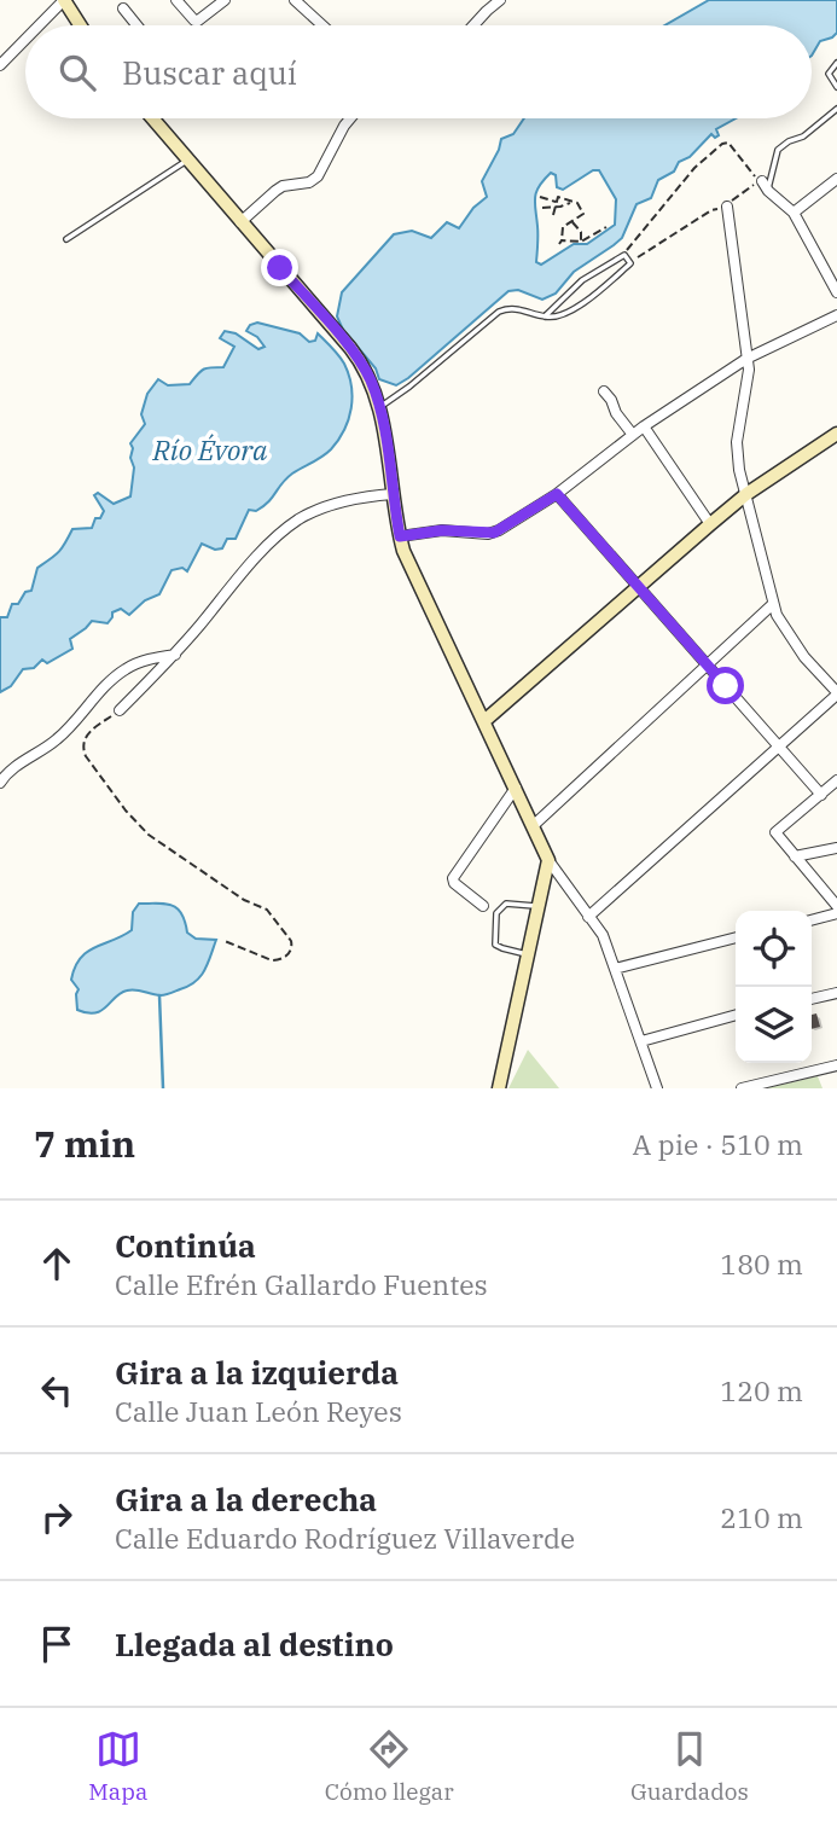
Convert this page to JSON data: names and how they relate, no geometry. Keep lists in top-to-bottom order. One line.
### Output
{"water":["Río Évora"],"page":{"search":"Buscar aquí","heading":["7 min","A pie · 510 m"],"list":[["Continúa","Calle Efrén Gallardo Fuentes","180 m"],["Gira a la izquierda","Calle Juan León Reyes","120 m"],["Gira a la derecha","Calle Eduardo Rodríguez Villaverde","210 m"],"Llegada al destino"],"nav":["Mapa","Cómo llegar","Guardados"]}}
